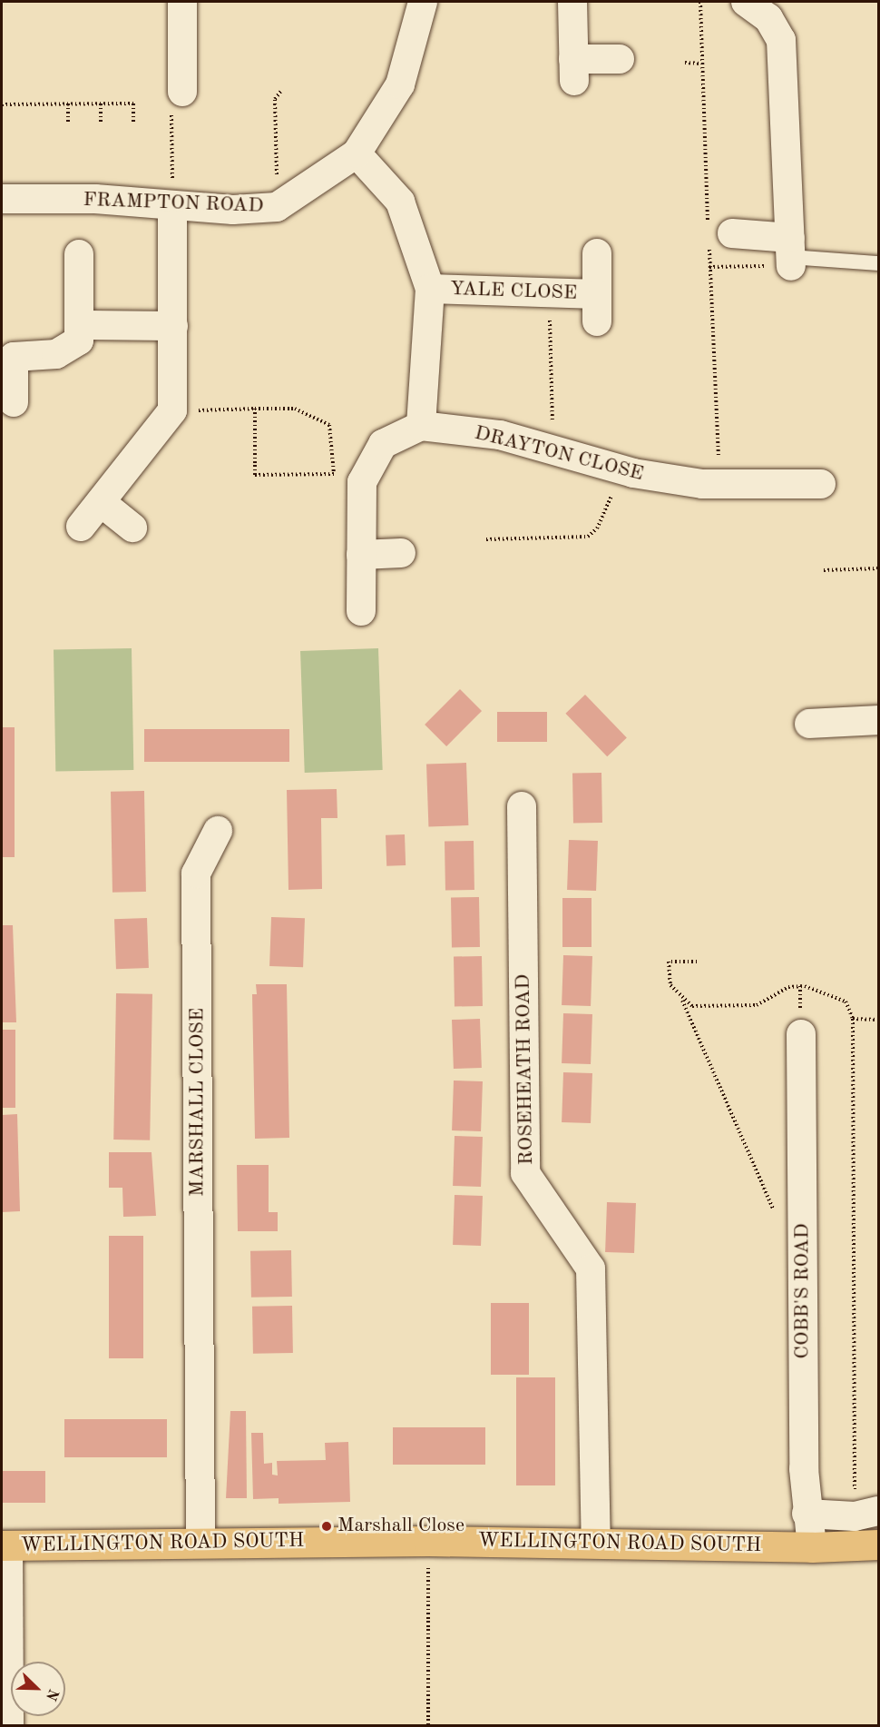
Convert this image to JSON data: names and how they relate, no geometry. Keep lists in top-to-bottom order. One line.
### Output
{"streets":{"main road":["WELLINGTON ROAD SOUTH"],"street":["FRAMPTON ROAD","YALE CLOSE","DRAYTON CLOSE","ROSEHEATH ROAD","MARSHALL CLOSE","COBB'S ROAD"]},"crossings":[["ROSEHEATH ROAD","WELLINGTON ROAD SOUTH"],["MARSHALL CLOSE","WELLINGTON ROAD SOUTH"],["COBB'S ROAD","WELLINGTON ROAD SOUTH"]],"places":["Marshall Close"],"north":"bottom right"}
